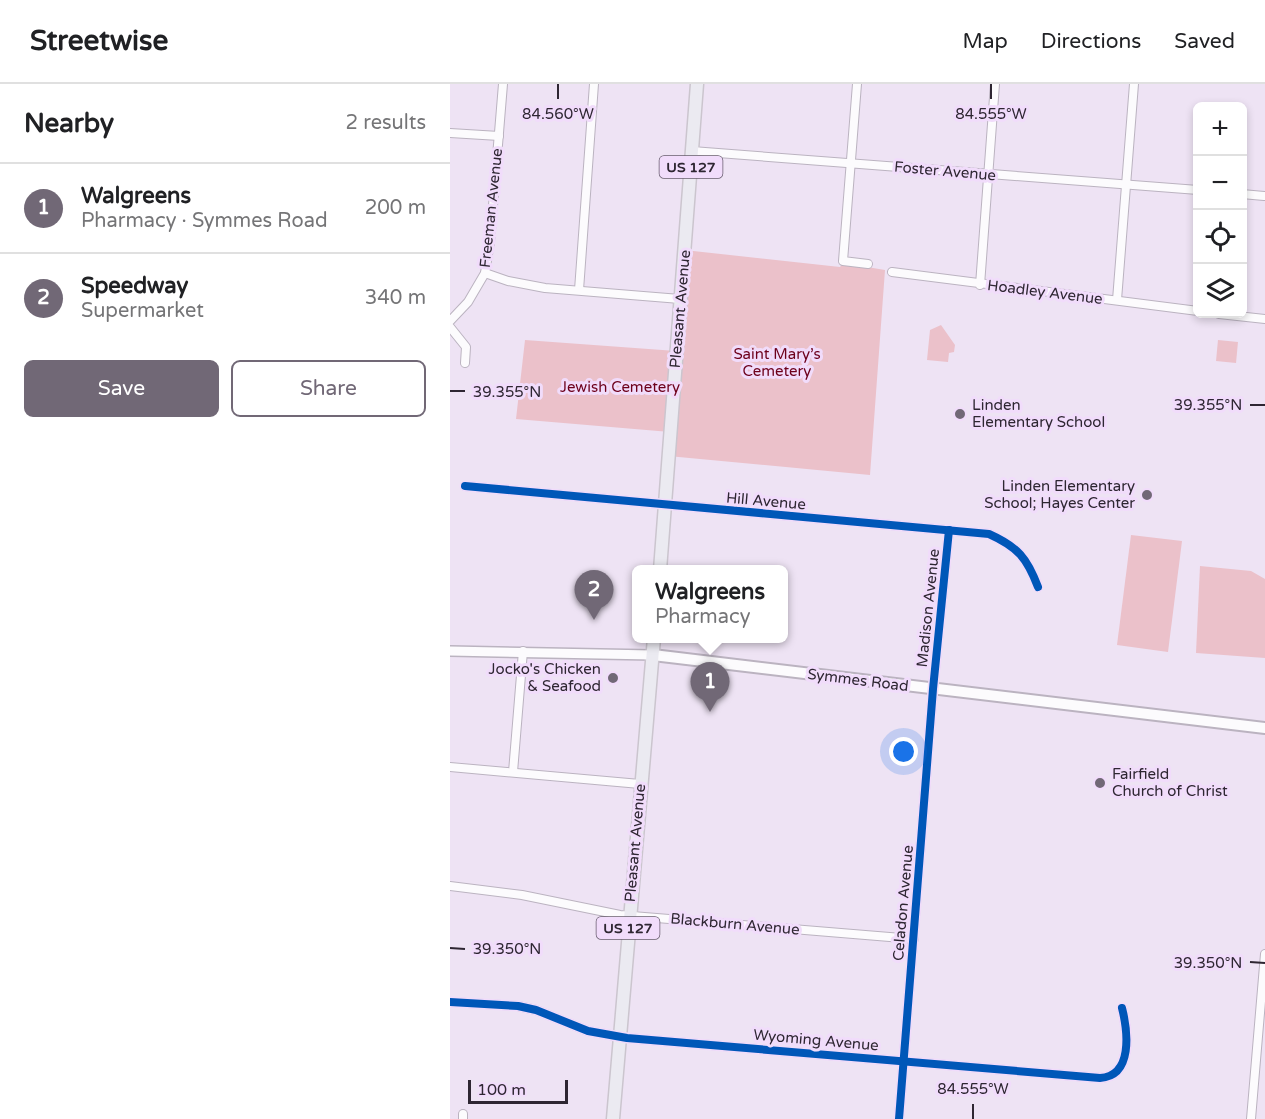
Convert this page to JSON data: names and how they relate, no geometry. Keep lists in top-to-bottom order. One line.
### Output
{"streets":{"main road":["US 127","Pleasant Avenue","Symmes Road"],"street":["Foster Avenue","Freeman Avenue","Hoadley Avenue","Hill Avenue","Madison Avenue","Celadon Avenue","Blackburn Avenue","Wyoming Avenue"]},"crossings":[["Foster Avenue","Pleasant Avenue"],["Pleasant Avenue","Hill Avenue"],["Pleasant Avenue","Symmes Road"],["Pleasant Avenue","Blackburn Avenue"],["Pleasant Avenue","Wyoming Avenue"],["Hill Avenue","Madison Avenue"],["Madison Avenue","Symmes Road"],["Madison Avenue","Celadon Avenue"],["Symmes Road","Celadon Avenue"],["Celadon Avenue","Blackburn Avenue"],["Celadon Avenue","Wyoming Avenue"]],"parks":["Saint Mary’s Cemetery","Jewish Cemetery"],"places":["Linden Elementary School","Linden Elementary School; Hayes Center","Jocko's Chicken & Seafood","Fairfield Church of Christ"],"scale_bar":"100 m","page":{"header":"Streetwise","nav":["Map","Directions","Saved"],"heading":["Nearby","2 results"],"map_buttons":["+","−"],"list":[{"mark":"1","name":"Walgreens","note":"Pharmacy · Symmes Road","value":"200 m"},{"mark":"2","name":"Speedway","note":"Supermarket","value":"340 m"}],"buttons":["Save","Share"],"popup":["Walgreens","Pharmacy"],"pins":["2","1"],"scale":"100 m"},"coordinates":["84.560°W","84.555°W","39.355°N","39.350°N"]}
